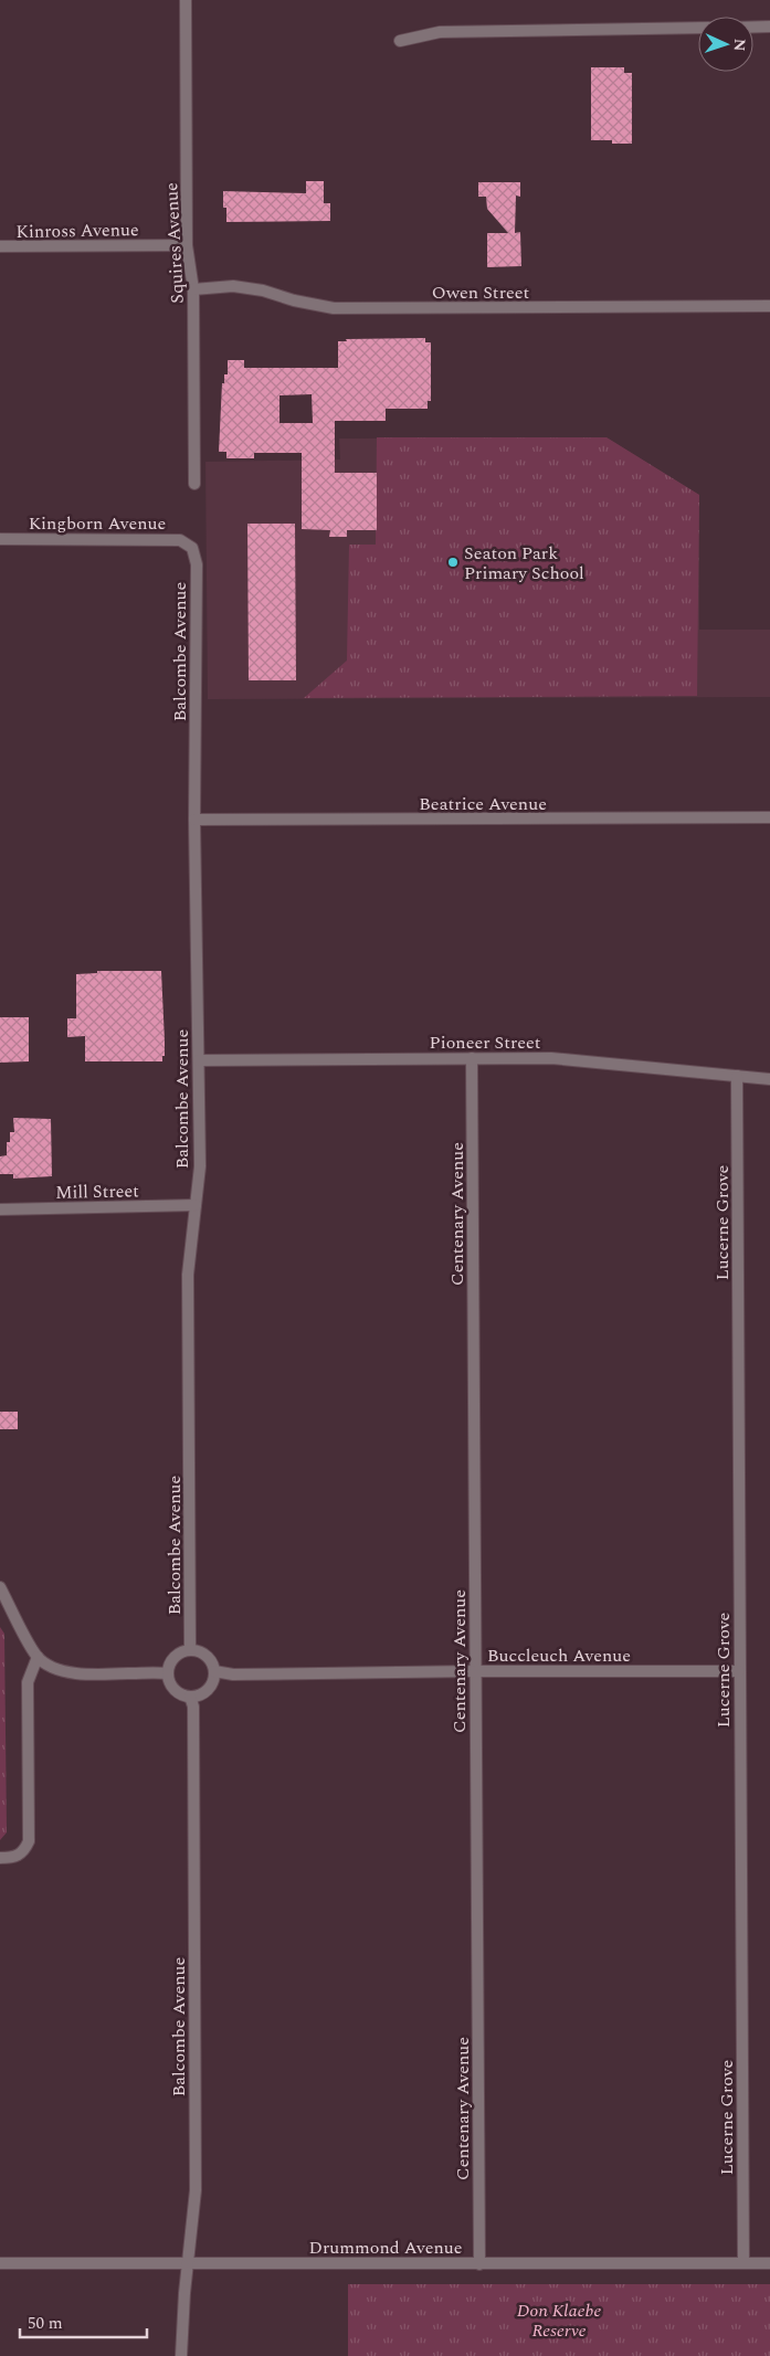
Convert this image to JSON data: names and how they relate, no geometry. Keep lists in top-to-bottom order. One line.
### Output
{"streets":{"street":["Kinross Avenue","Squires Avenue","Owen Street","Kingborn Avenue","Balcombe Avenue","Beatrice Avenue","Pioneer Street","Mill Street","Centenary Avenue","Lucerne Grove","Buccleuch Avenue","Drummond Avenue"]},"crossings":[["Kinross Avenue","Squires Avenue"],["Squires Avenue","Owen Street"],["Kingborn Avenue","Balcombe Avenue"],["Balcombe Avenue","Beatrice Avenue"],["Balcombe Avenue","Pioneer Street"],["Balcombe Avenue","Mill Street"],["Balcombe Avenue","Buccleuch Avenue"],["Balcombe Avenue","Drummond Avenue"],["Pioneer Street","Centenary Avenue"],["Pioneer Street","Lucerne Grove"],["Centenary Avenue","Buccleuch Avenue"],["Centenary Avenue","Drummond Avenue"],["Lucerne Grove","Buccleuch Avenue"],["Lucerne Grove","Drummond Avenue"]],"parks":["Don Klaebe Reserve"],"places":["Seaton Park Primary School"],"scale_bar":"50 m","north":"right"}
